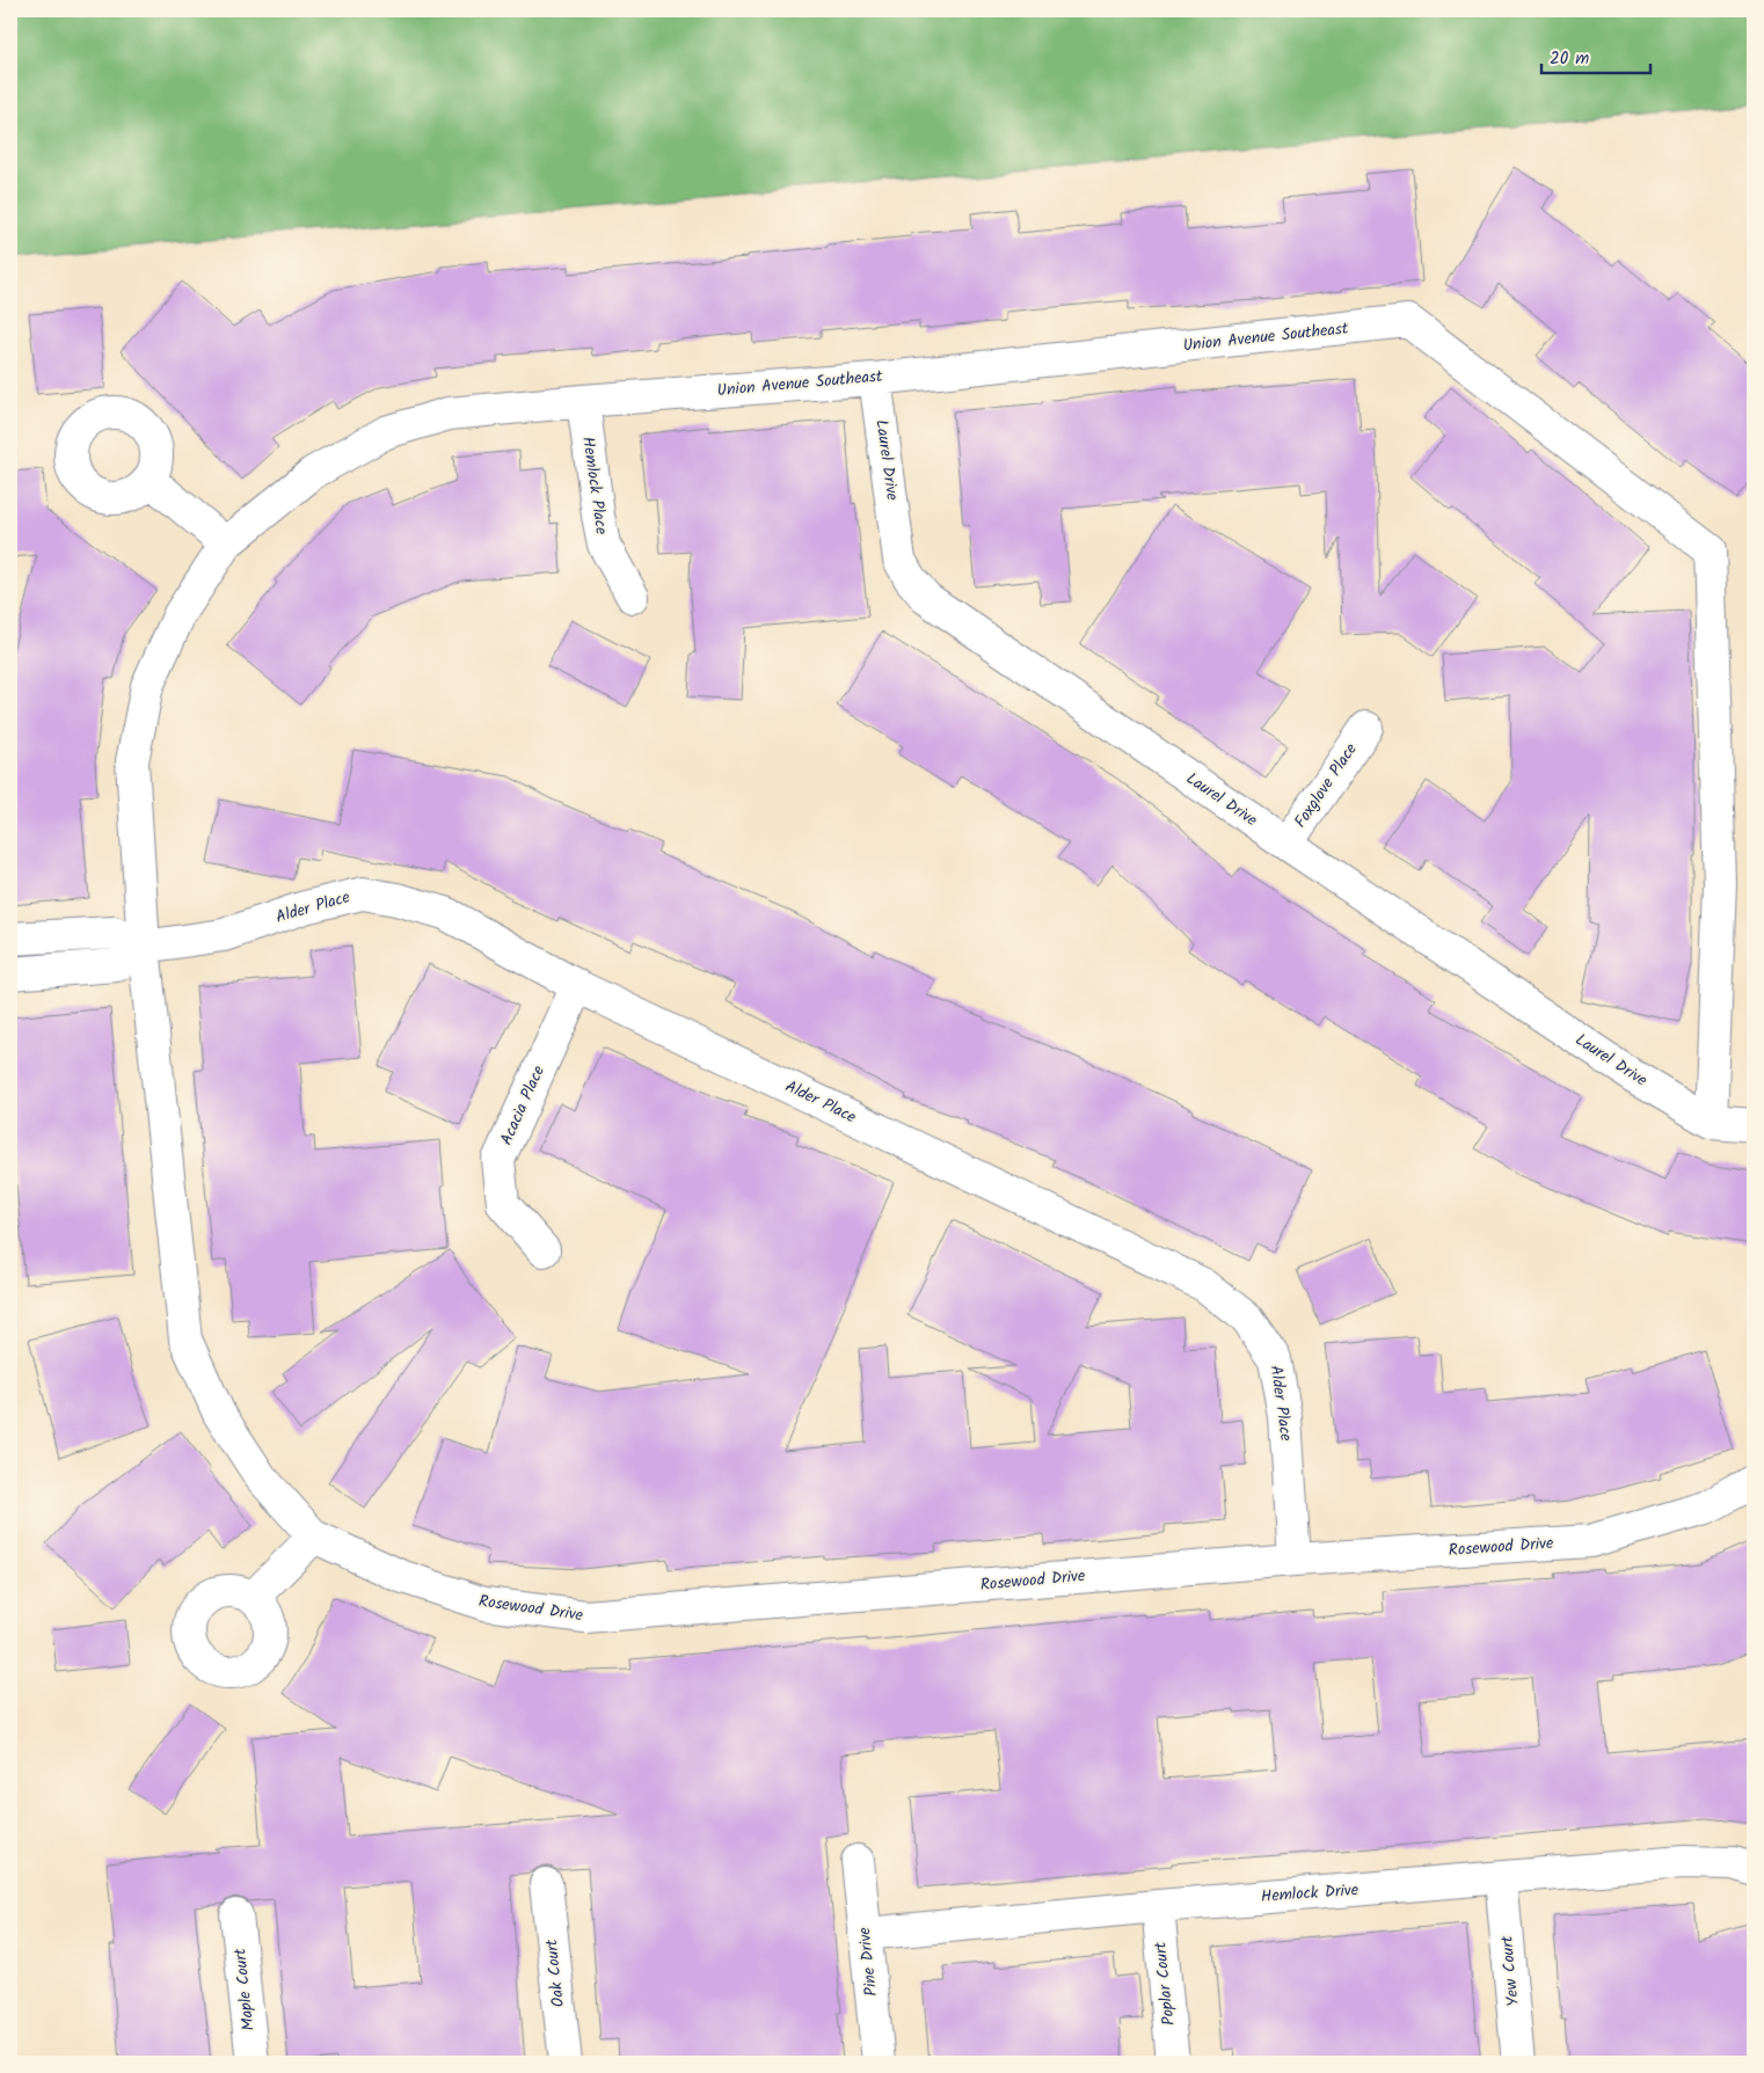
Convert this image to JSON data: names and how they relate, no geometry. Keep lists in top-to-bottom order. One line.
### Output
{"streets":{"street":["Union Avenue Southeast","Laurel Drive","Hemlock Place","Foxglove Place","Alder Place","Acacia Place","Rosewood Drive","Hemlock Drive","Pine Drive","Yew Court","Oak Court","Poplar Court","Maple Court"]},"crossings":[["Union Avenue Southeast","Laurel Drive"],["Union Avenue Southeast","Hemlock Place"],["Union Avenue Southeast","Alder Place"],["Union Avenue Southeast","Rosewood Drive"],["Laurel Drive","Foxglove Place"],["Alder Place","Acacia Place"],["Alder Place","Rosewood Drive"],["Hemlock Drive","Pine Drive"],["Hemlock Drive","Yew Court"],["Hemlock Drive","Poplar Court"]],"scale_bar":"20 m"}
